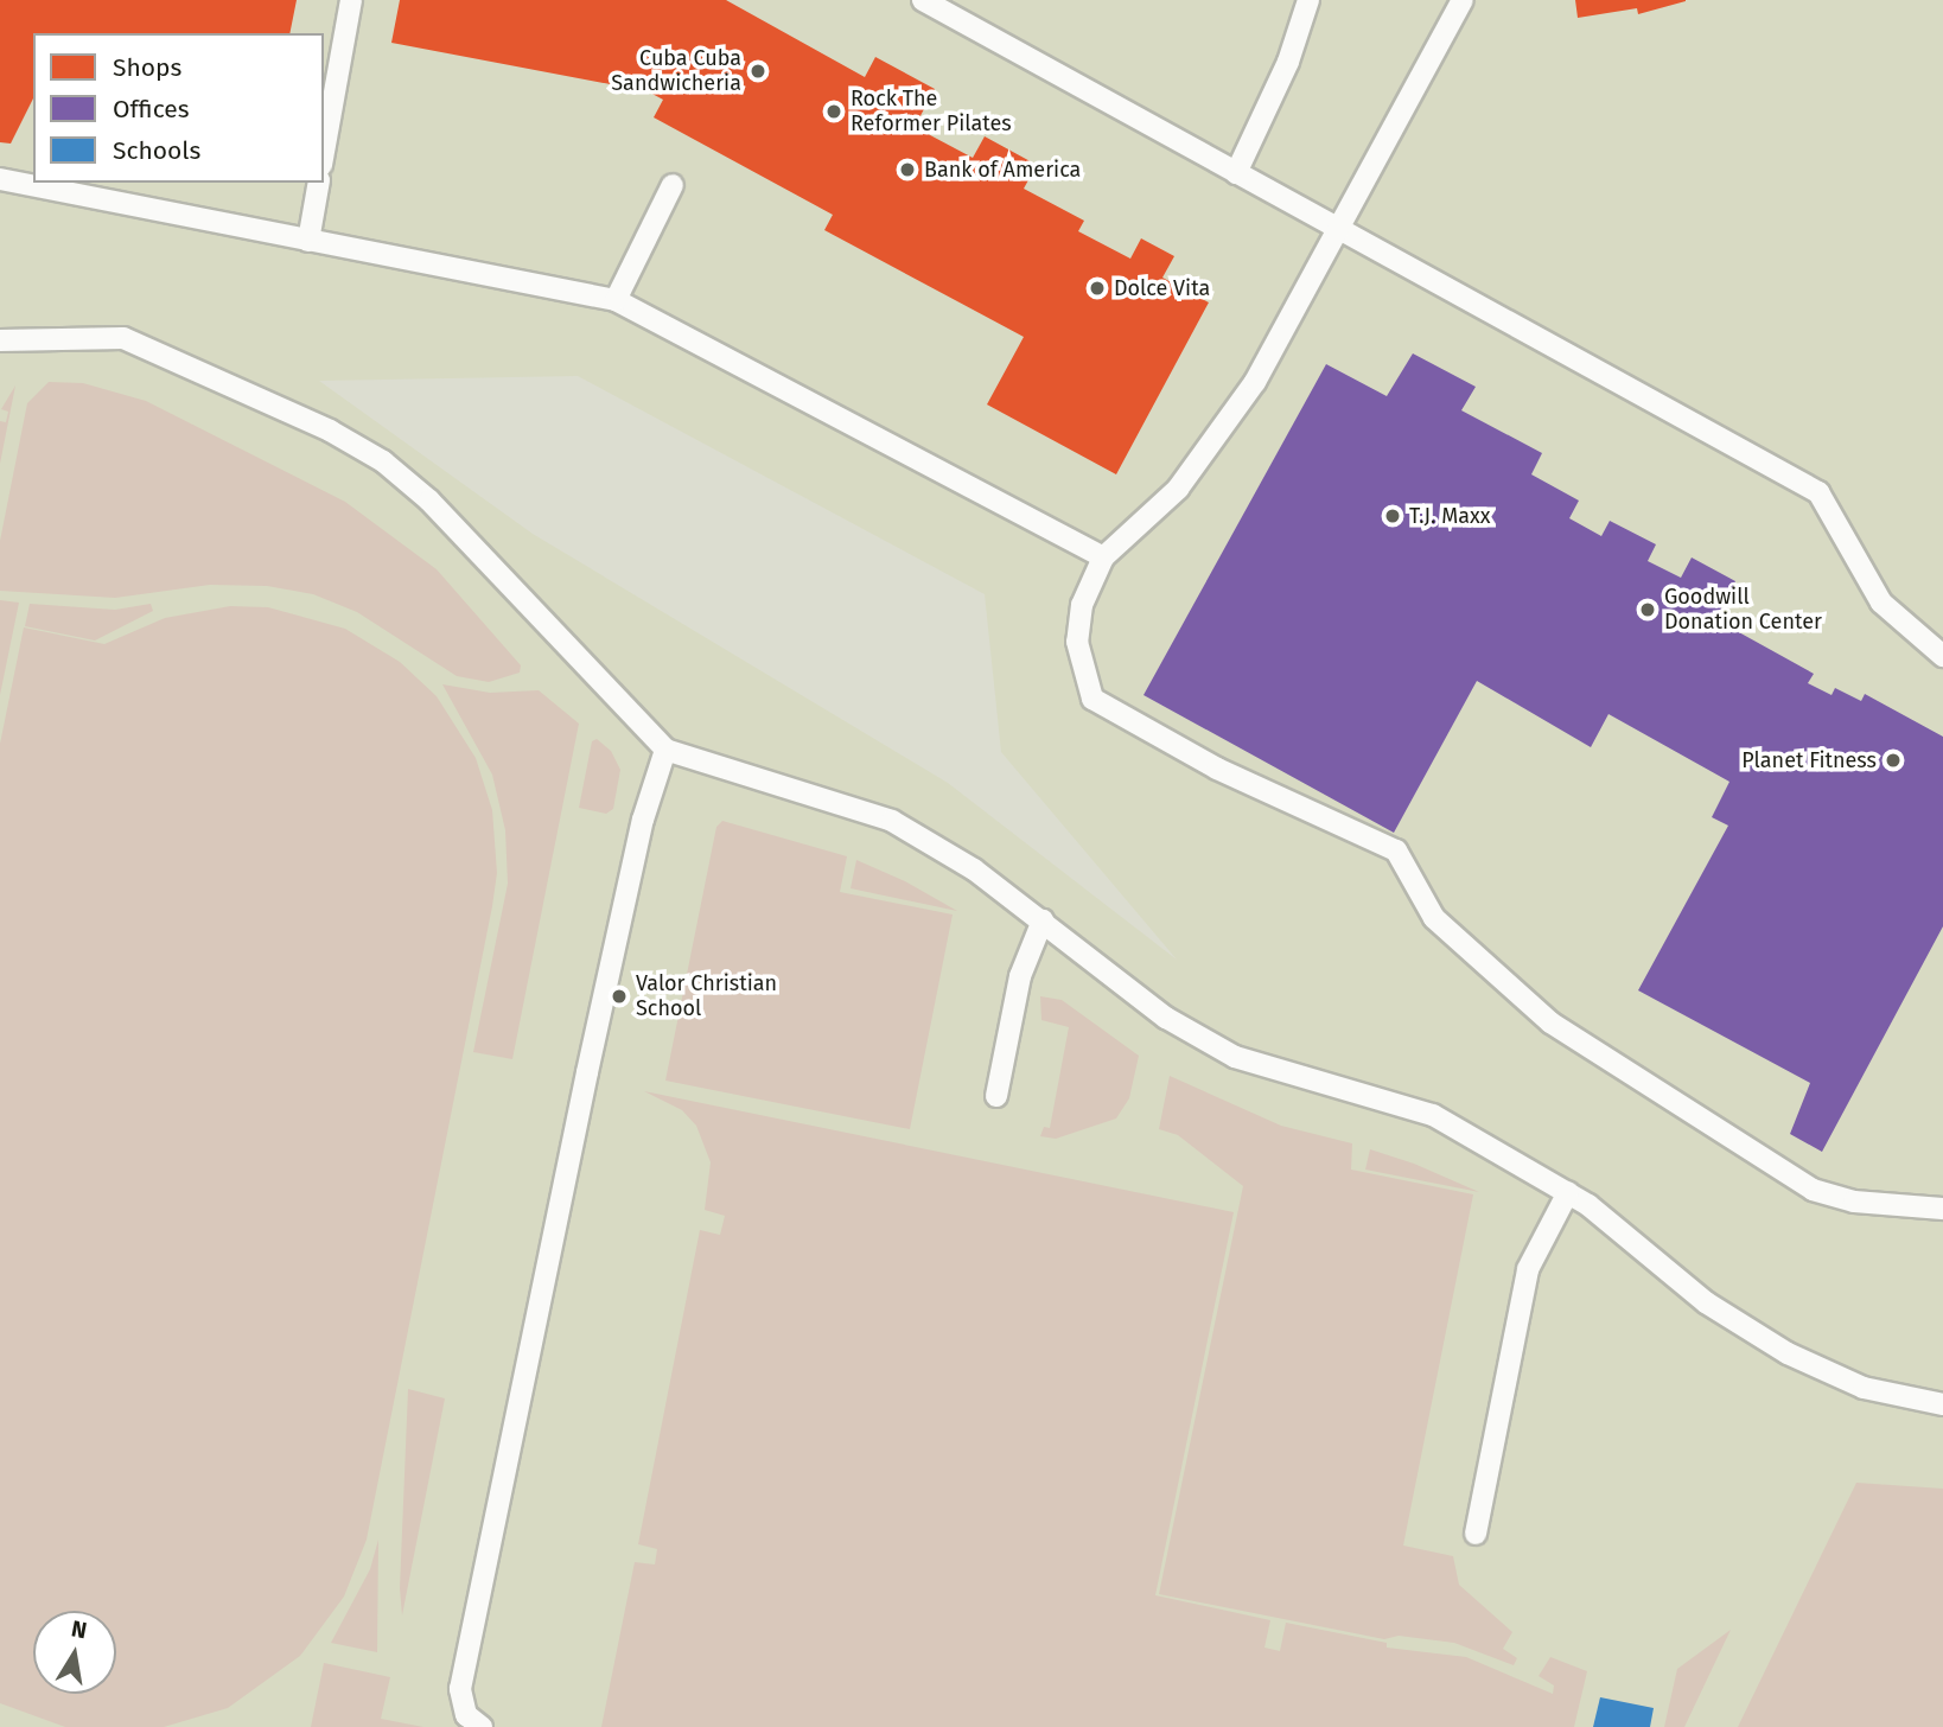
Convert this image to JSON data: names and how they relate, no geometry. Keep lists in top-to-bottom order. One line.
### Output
{"places":["Cuba Cuba Sandwicheria","Rock The Reformer Pilates","Bank of America","Dolce Vita","T.J. Maxx","Goodwill Donation Center","Planet Fitness","Valor Christian School"],"legend":["Shops","Offices","Schools"],"north":"top"}
